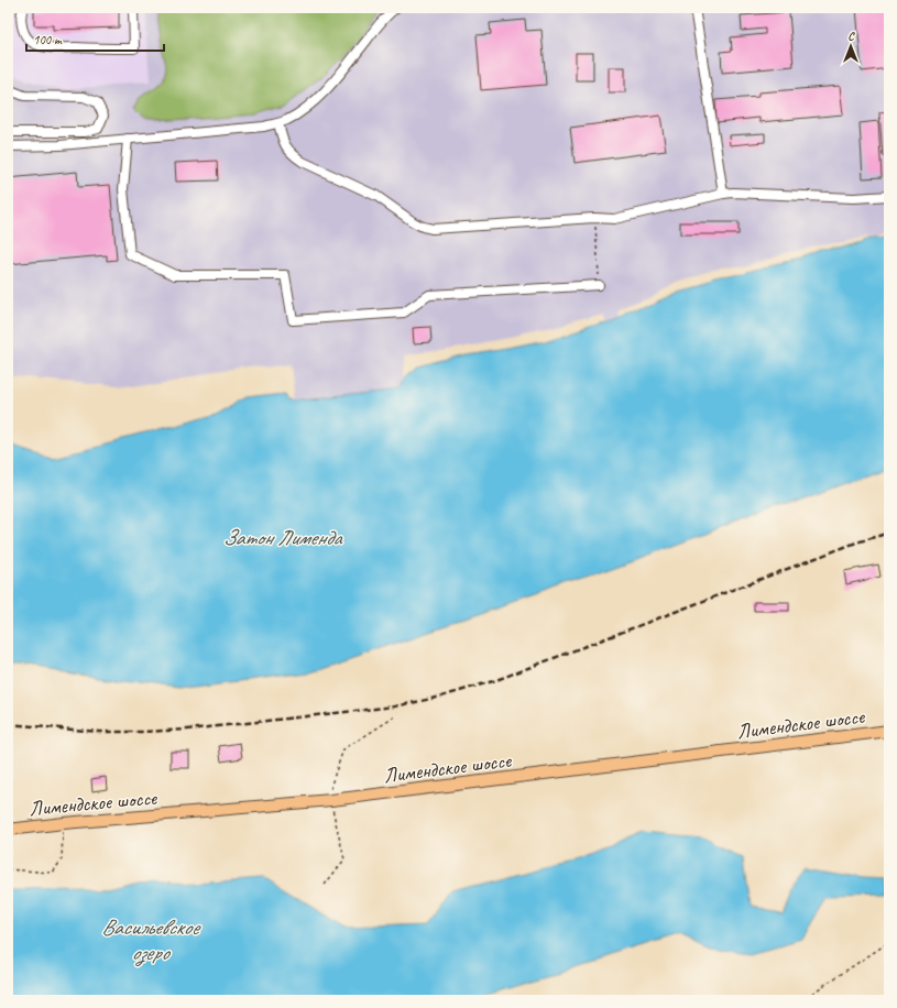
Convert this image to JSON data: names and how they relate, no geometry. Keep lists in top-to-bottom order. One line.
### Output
{"streets":{"main road":["Лимендское шоссе"]},"water":["Затон Лименда","Васильевское озеро"],"scale_bar":"100 m","north":"top"}
